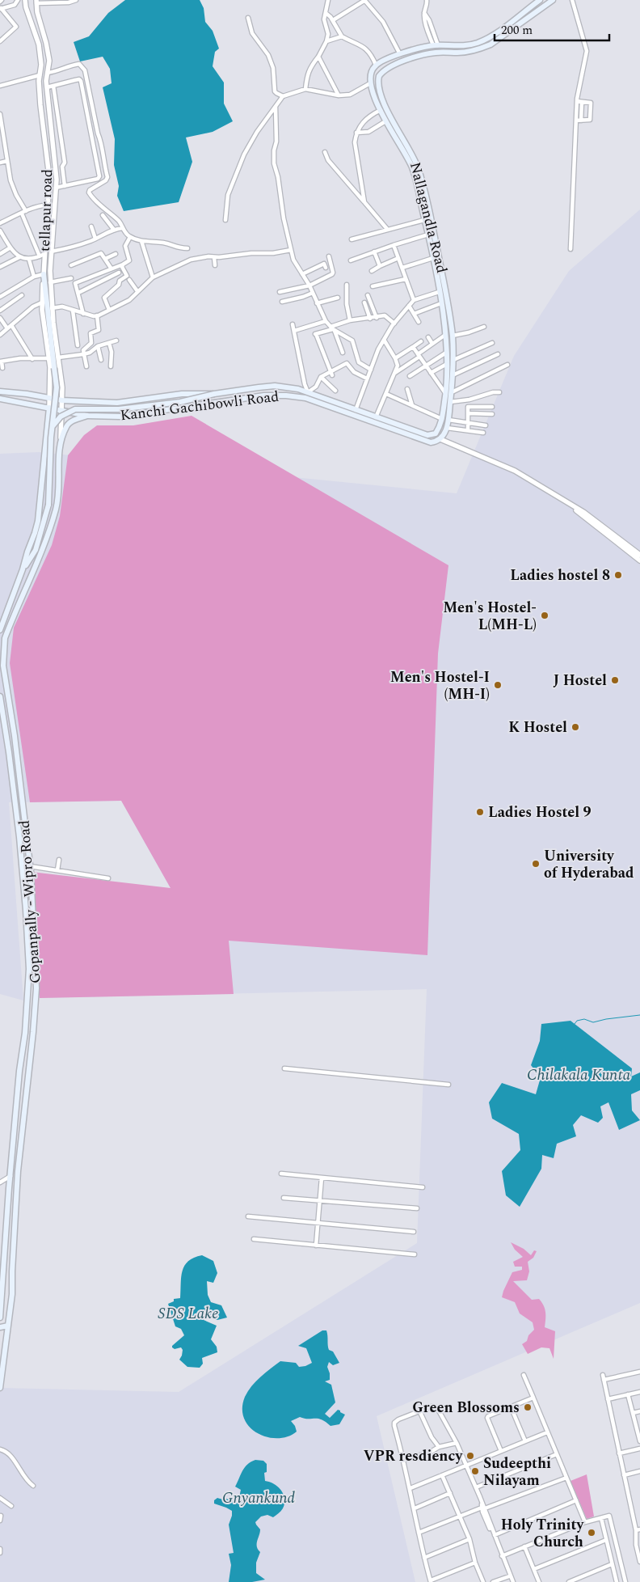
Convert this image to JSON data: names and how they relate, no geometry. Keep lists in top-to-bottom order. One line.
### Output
{"streets":{"main road":["Nallagandla Road","Kanchi Gachibowli Road","Gopanpally - Wipro Road"],"street":["tellapur road"]},"crossings":[["tellapur road","Kanchi Gachibowli Road"],["Nallagandla Road","Kanchi Gachibowli Road"],["Kanchi Gachibowli Road","Gopanpally - Wipro Road"]],"water":["Chilakala Kunta","SDS Lake","Gnyankund"],"places":["Ladies hostel 8","Men's Hostel- L(MH-L)","J Hostel","Men's Hostel-I (MH-I)","K Hostel","Ladies Hostel 9","University of Hyderabad","Green Blossoms","VPR resdiency","Sudeepthi Nilayam","Holy Trinity Church"],"scale_bar":"200 m"}
